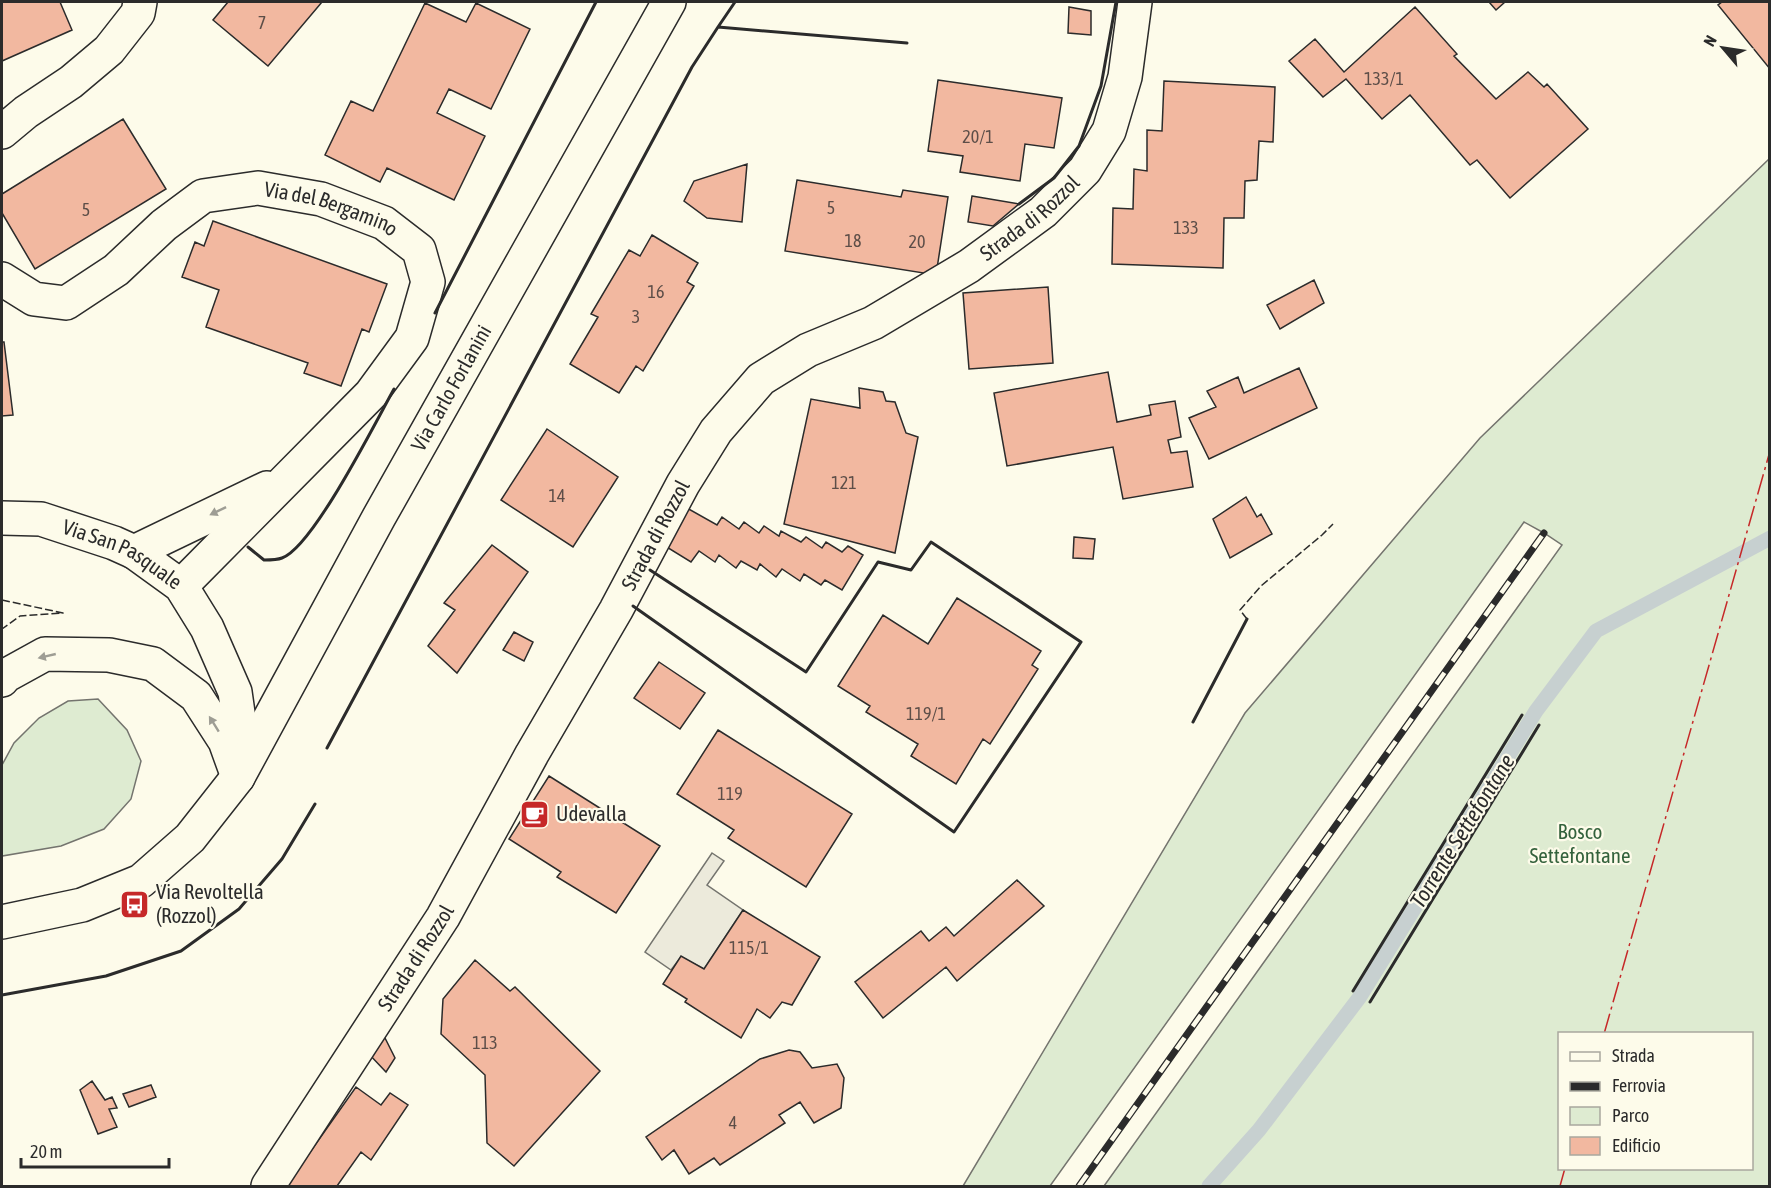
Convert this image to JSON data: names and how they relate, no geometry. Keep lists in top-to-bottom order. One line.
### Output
{"streets":{"street":["Via del Bergamino","Strada di Rozzol","Via Carlo Forlanini","Via San Pasquale"]},"crossings":[["Via del Bergamino","Via San Pasquale"],["Via Carlo Forlanini","Via San Pasquale"]],"water":["Torrente Settefontane"],"parks":["Bosco Settefontane"],"places":{"cafe":["Udevalla"],"bus stop":["Via Revoltella (Rozzol)"]},"house_numbers":["7","133/1","20/1","5","5","133","18","20","16","3","121","14","119/1","119","115/1","113","4"],"legend":["Strada","Ferrovia","Parco","Edificio"],"scale_bar":"20 m","north":"top left"}
